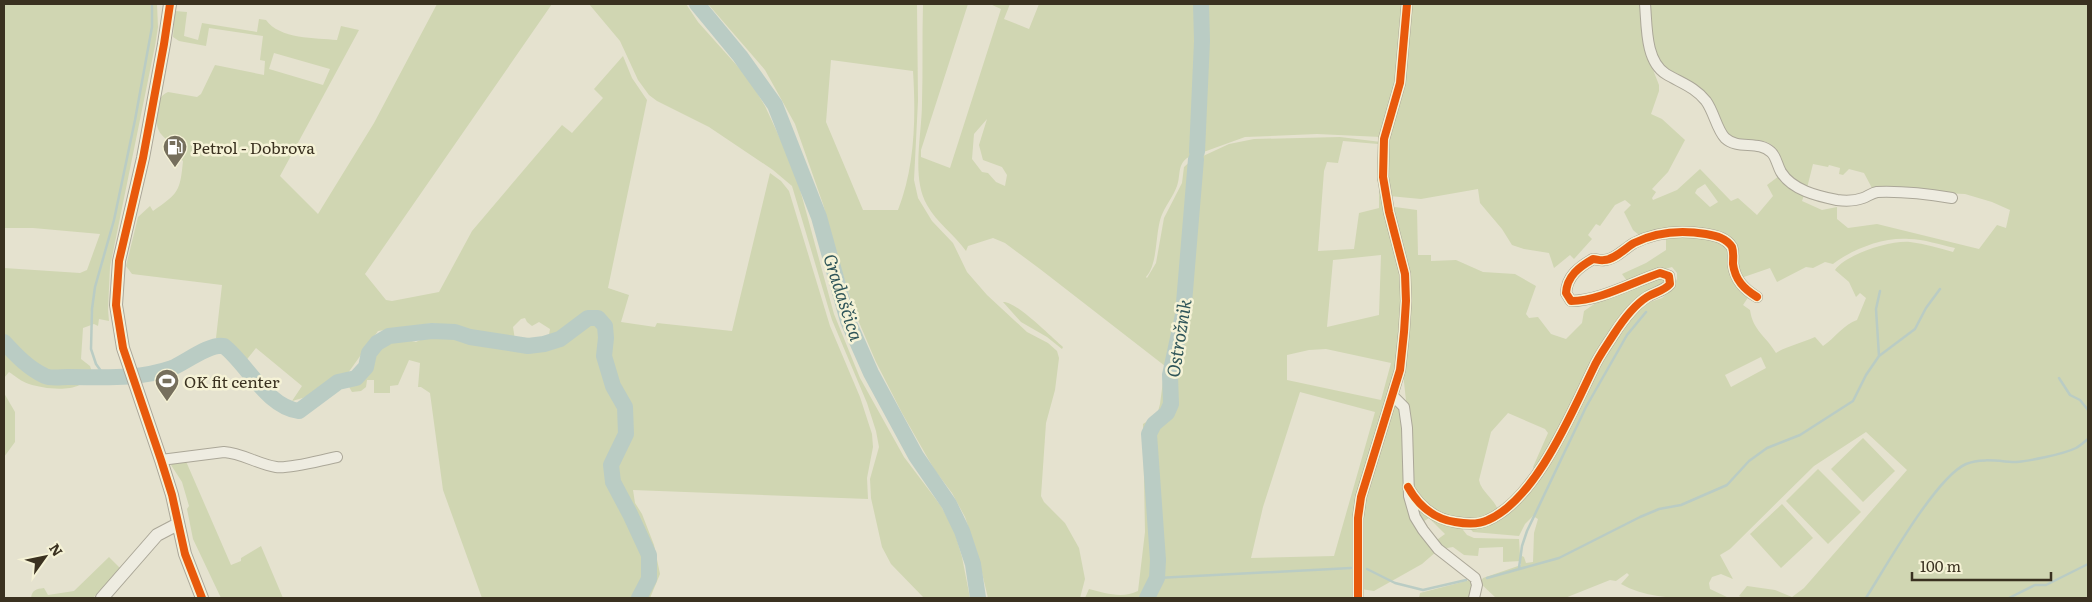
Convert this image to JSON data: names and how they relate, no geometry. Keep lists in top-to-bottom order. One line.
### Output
{"water":["Gradaščica","Ostrožnik"],"places":{"fuel station":["Petrol - Dobrova"],"sports":["OK fit center"]},"scale_bar":"100 m","north":"top right"}
